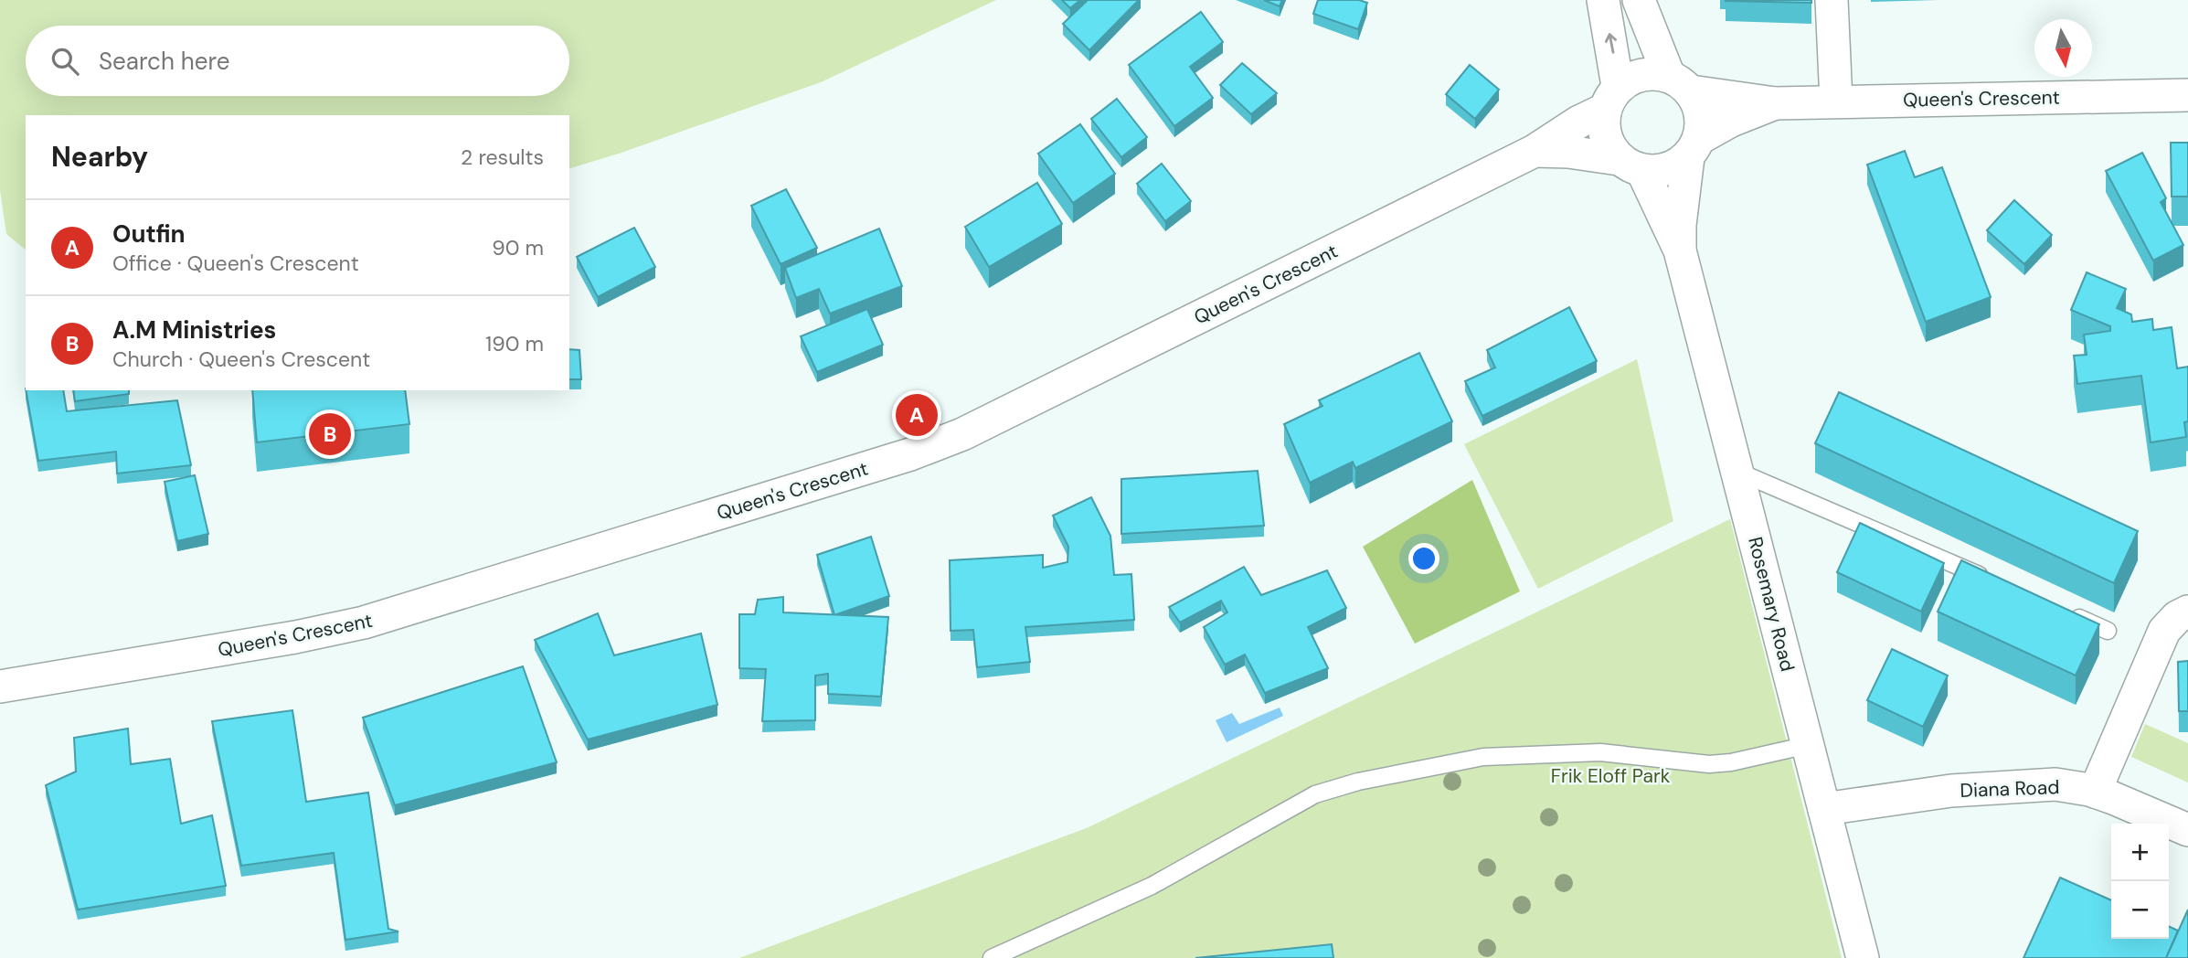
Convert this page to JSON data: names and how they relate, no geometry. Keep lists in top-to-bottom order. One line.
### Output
{"streets":{"street":["Queen's Crescent","Rosemary Road","Diana Road"]},"crossings":[["Queen's Crescent","Rosemary Road"],["Rosemary Road","Diana Road"]],"parks":["Frik Eloff Park"],"north":"bottom","page":{"search":"Search here","heading":["Nearby","2 results"],"list":[{"mark":"A","name":"Outfin","note":"Office · Queen's Crescent","value":"90 m"},{"mark":"B","name":"A.M Ministries","note":"Church · Queen's Crescent","value":"190 m"}],"pins":["A","B"],"map_buttons":["+","−"]}}
